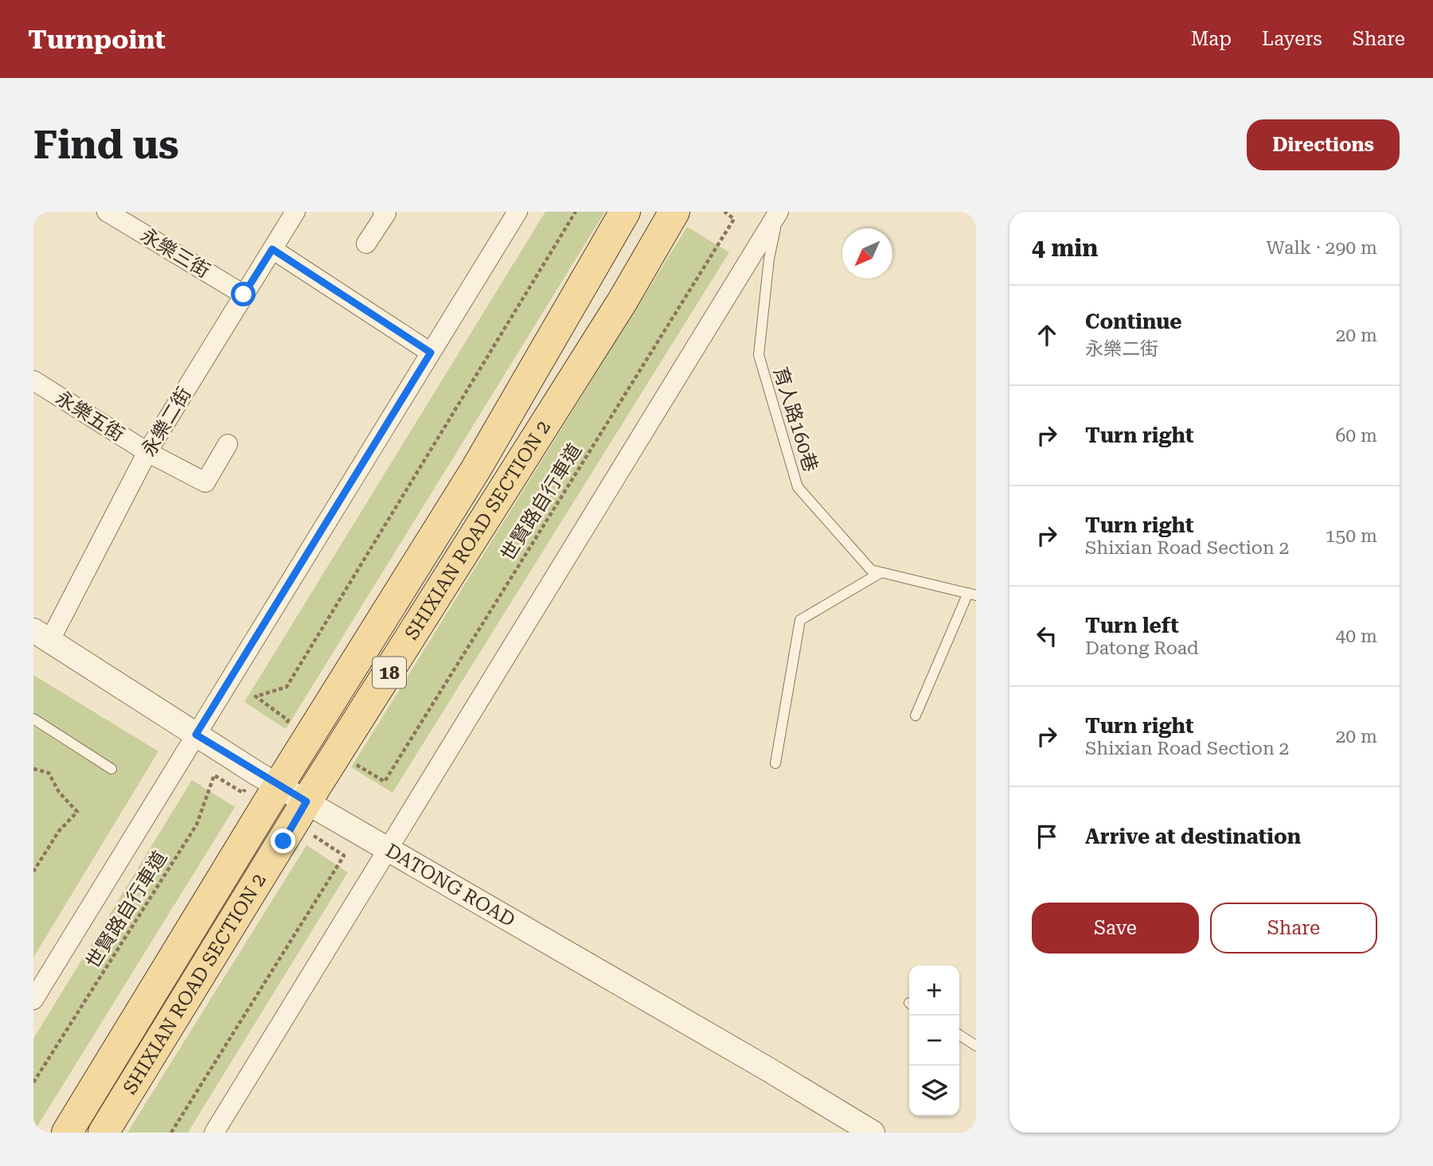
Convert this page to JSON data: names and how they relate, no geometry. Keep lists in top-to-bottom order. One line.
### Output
{"streets":{"main road":["SHIXIAN ROAD SECTION 2","18"],"street":["永樂三街","永樂五街","永樂二街","DATONG ROAD"],"lane":["育人路160巷"],"path":["世賢路自行車道"]},"crossings":[["永樂三街","永樂二街"],["永樂五街","永樂二街"],["永樂二街","DATONG ROAD"],["SHIXIAN ROAD SECTION 2","DATONG ROAD"]],"north":"bottom left","page":{"header":"Turnpoint","nav":["Map","Layers","Share"],"buttons":["Directions",["Save","Share"]],"title":"Find us","heading":["4 min","Walk · 290 m"],"list":[["Continue","永樂二街","20 m"],["Turn right","60 m"],["Turn right","Shixian Road Section 2","150 m"],["Turn left","Datong Road","40 m"],["Turn right","Shixian Road Section 2","20 m"],"Arrive at destination"],"map_buttons":["+","−"]}}
